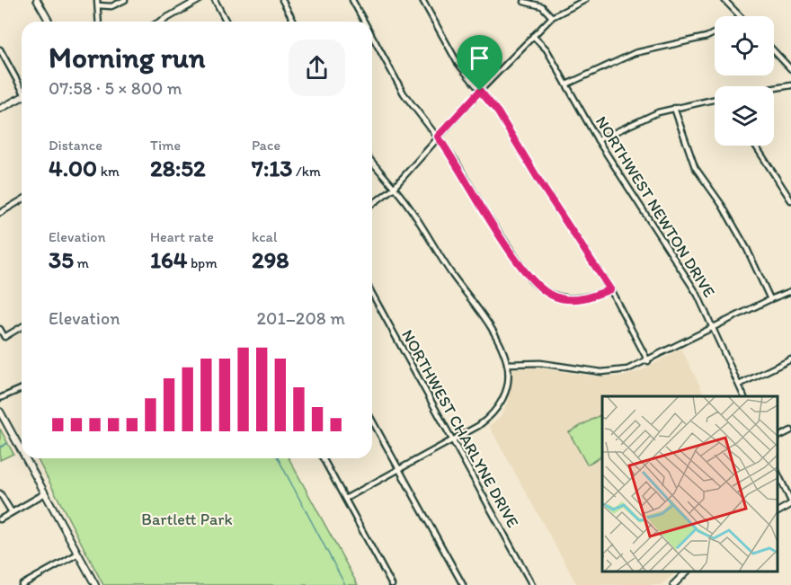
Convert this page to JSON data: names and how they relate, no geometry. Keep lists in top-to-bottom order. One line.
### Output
{"streets":{"street":["NORTHWEST NEWTON DRIVE","NORTHWEST CHARLYNE DRIVE"]},"parks":["Bartlett Park"],"page":{"heading":["Morning run","07:58 · 5 × 800 m"],"stats":[["Distance","4.00 km"],["Time","28:52"],["Pace","7:13 /km"],["Elevation","35 m"],["Heart rate","164 bpm"],["kcal","298"]],"chart":["Elevation","201–208 m"]}}
